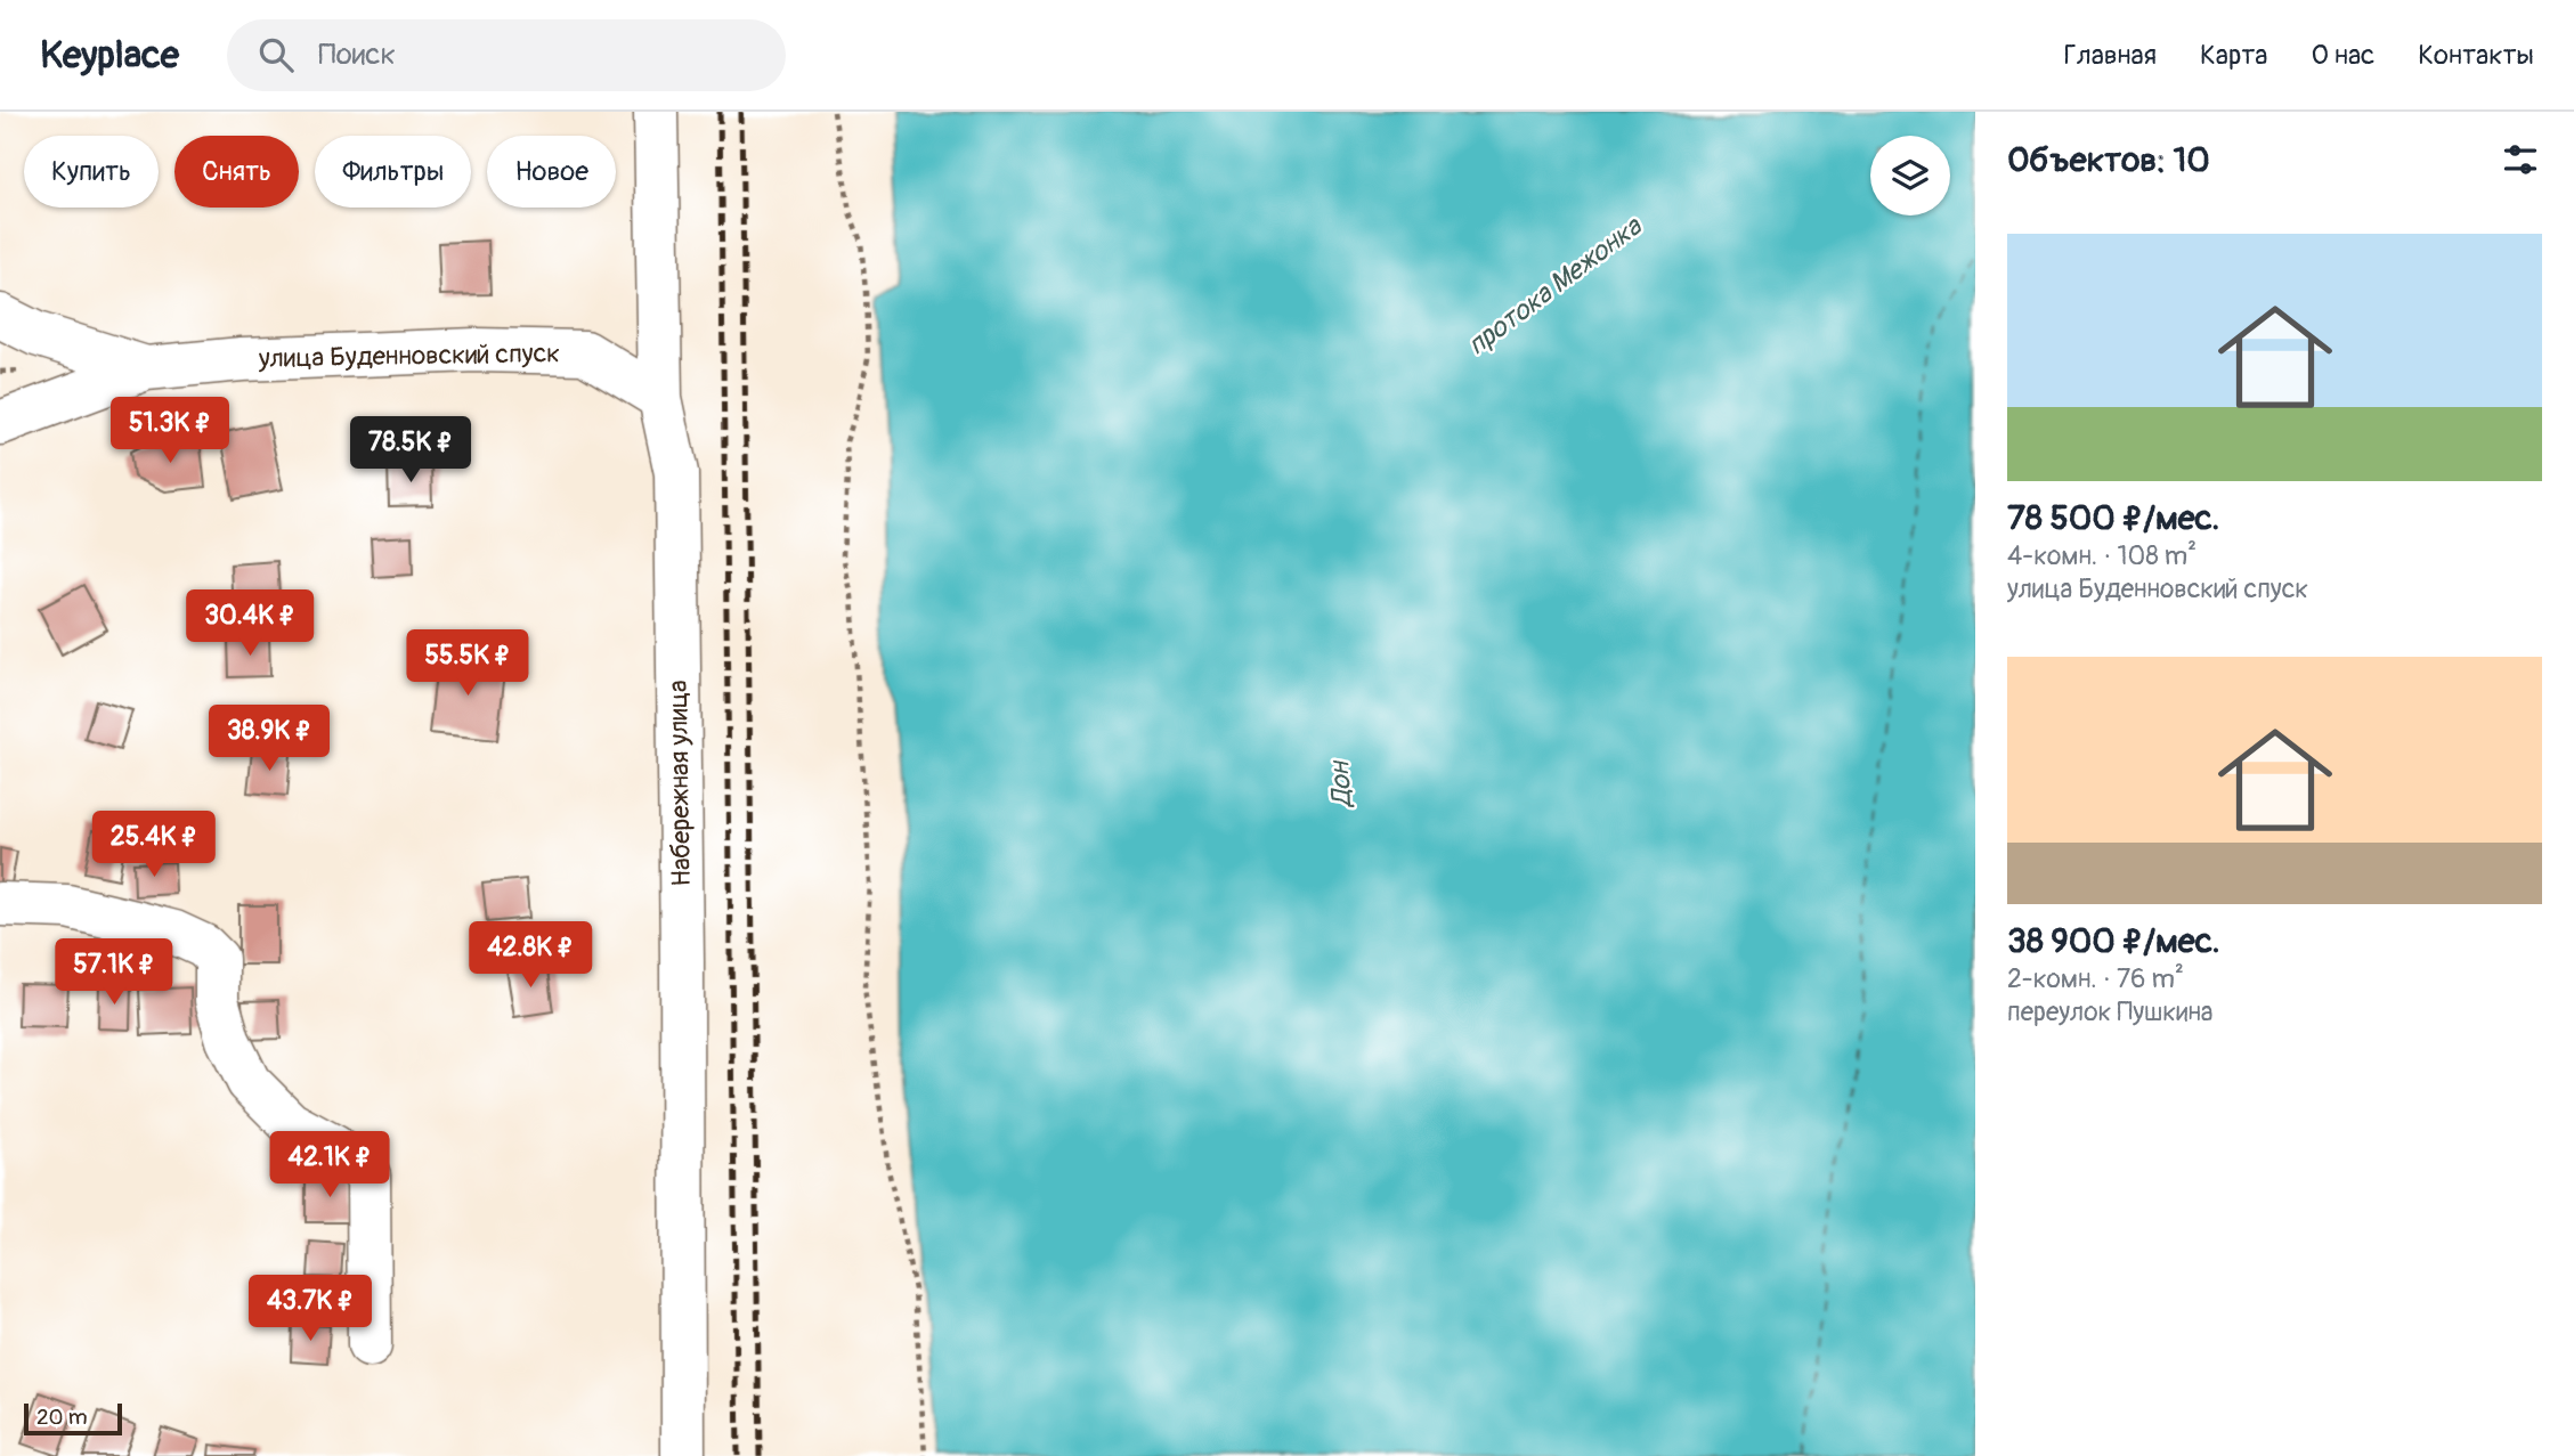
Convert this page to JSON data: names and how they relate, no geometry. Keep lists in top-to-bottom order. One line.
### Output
{"streets":{"street":["улица Буденновский спуск","Набережная улица"]},"crossings":[["улица Буденновский спуск","Набережная улица"]],"water":["протока Межонка","Дон"],"scale_bar":"20 m","page":{"header":"Keyplace","search":"Поиск","nav":["Главная","Карта","О нас","Контакты"],"heading":"Объектов: 10","chip":["Купить","Снять","Фильтры","Новое"],"list":[{"name":"78 500 ₽/мес.","note":"4-комн. · 108 m² · улица Буденновский спуск"},{"name":"38 900 ₽/мес.","note":"2-комн. · 76 m² · переулок Пушкина"}],"price":["51.3K ₽","78.5K ₽","30.4K ₽","55.5K ₽","38.9K ₽","25.4K ₽","42.8K ₽","57.1K ₽","42.1K ₽","43.7K ₽"],"scale":"20 m"}}
